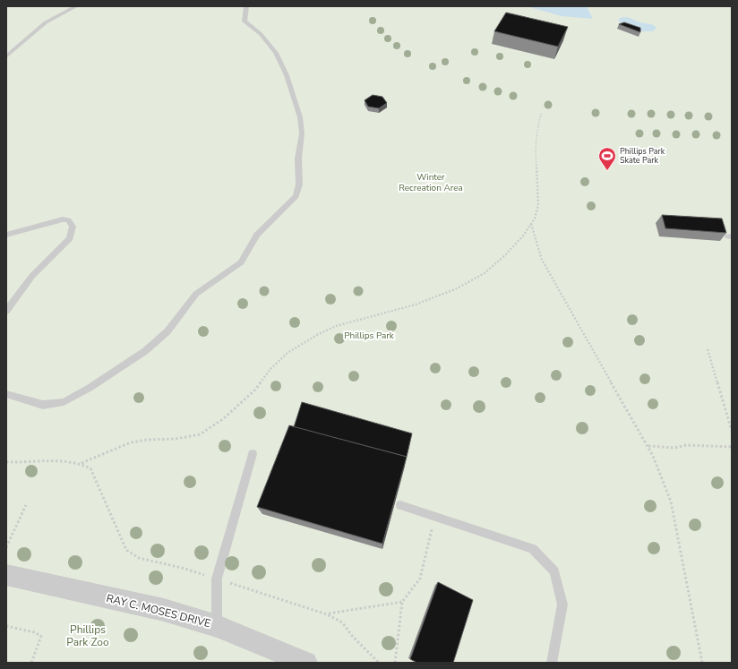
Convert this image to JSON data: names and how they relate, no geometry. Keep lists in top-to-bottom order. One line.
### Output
{"streets":{"street":["RAY C. MOSES DRIVE"]},"parks":["Winter Recreation Area","Phillips Park","Phillips Park Zoo"],"places":{"sports":["Phillips Park Skate Park"]}}
